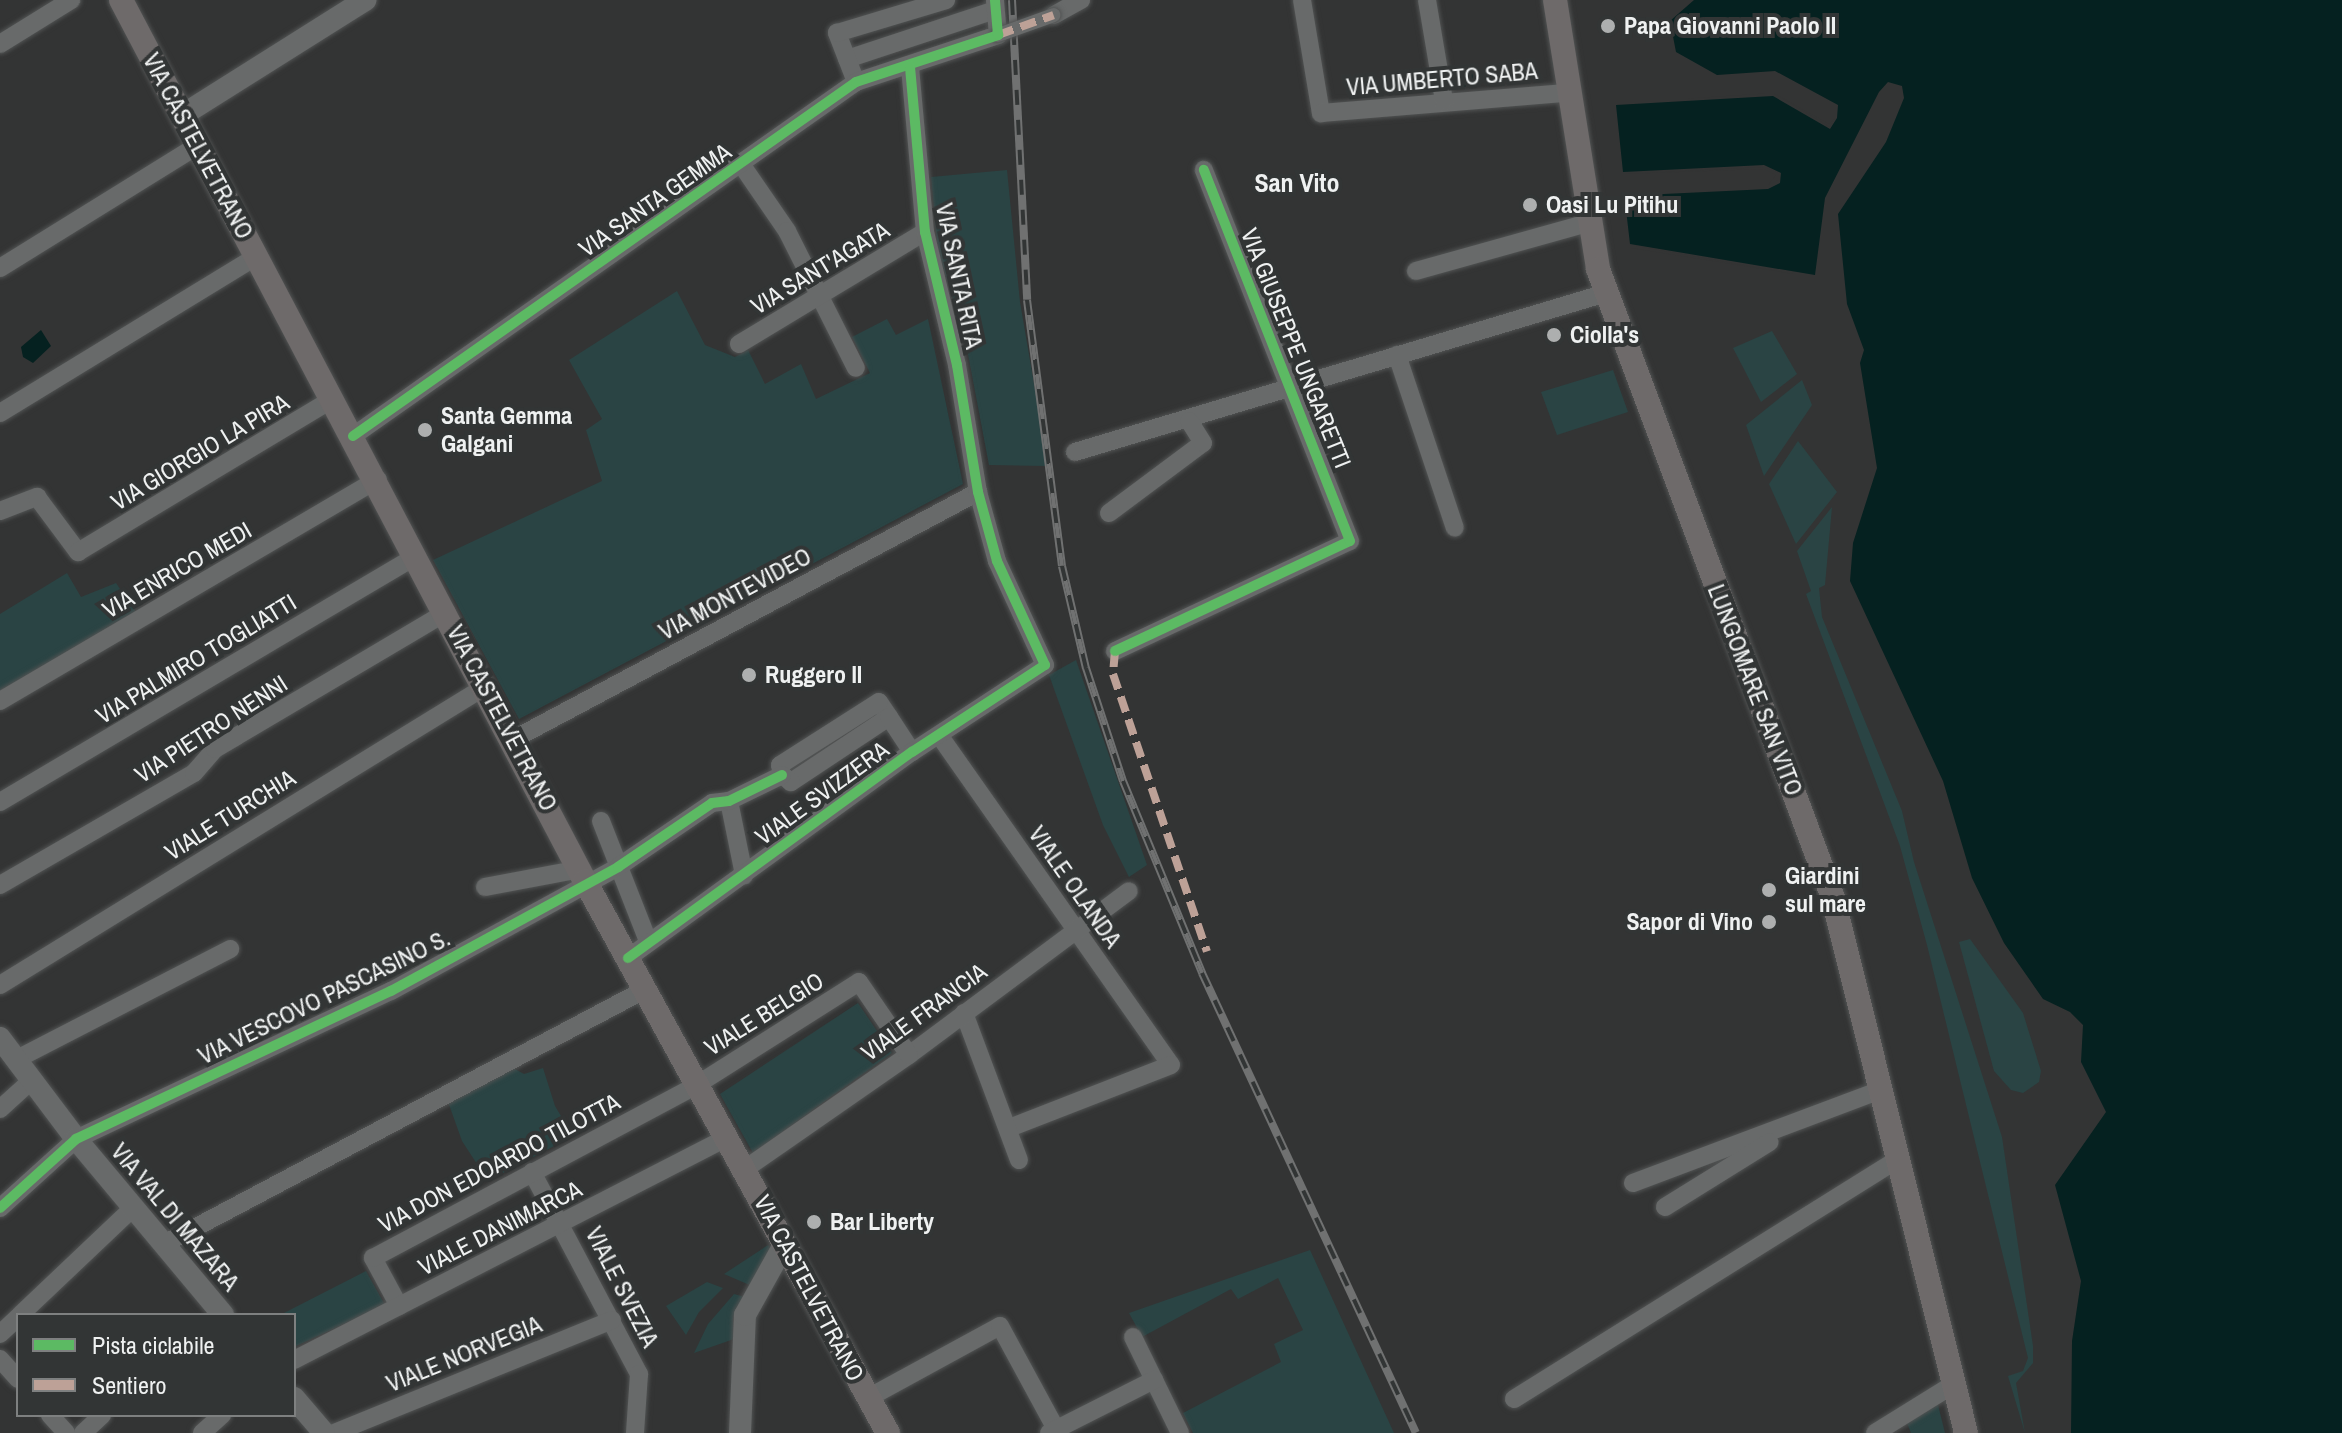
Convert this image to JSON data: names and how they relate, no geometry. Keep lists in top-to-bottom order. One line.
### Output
{"streets":{"main road":["VIA CASTELVETRANO","LUNGOMARE SAN VITO"],"street":["VIA UMBERTO SABA","VIA SANTA GEMMA","VIA SANT'AGATA","VIA SANTA RITA","VIA GIUSEPPE UNGARETTI","VIA GIORGIO LA PIRA","VIA ENRICO MEDI","VIA MONTEVIDEO","VIA PALMIRO TOGLIATTI","VIA PIETRO NENNI","VIALE SVIZZERA","VIALE TURCHIA","VIALE OLANDA","VIA VESCOVO PASCASINO S.","VIALE FRANCIA","VIALE BELGIO","VIA DON EDOARDO TILOTTA","VIA VAL DI MAZARA","VIALE DANIMARCA","VIALE SVEZIA","VIALE NORVEGIA"]},"crossings":[["VIA UMBERTO SABA","LUNGOMARE SAN VITO"],["VIA CASTELVETRANO","VIA SANTA GEMMA"],["VIA CASTELVETRANO","VIA GIORGIO LA PIRA"],["VIA CASTELVETRANO","VIA ENRICO MEDI"],["VIA CASTELVETRANO","VIA MONTEVIDEO"],["VIA CASTELVETRANO","VIA PALMIRO TOGLIATTI"],["VIA CASTELVETRANO","VIA PIETRO NENNI"],["VIA CASTELVETRANO","VIALE SVIZZERA"],["VIA CASTELVETRANO","VIALE TURCHIA"],["VIA CASTELVETRANO","VIA VESCOVO PASCASINO S."],["VIA CASTELVETRANO","VIALE FRANCIA"],["VIA CASTELVETRANO","VIALE BELGIO"],["VIA CASTELVETRANO","VIA DON EDOARDO TILOTTA"],["VIA CASTELVETRANO","VIALE DANIMARCA"],["VIA SANTA GEMMA","VIA SANTA RITA"],["VIA SANT'AGATA","VIA SANTA RITA"],["VIA SANTA RITA","VIA MONTEVIDEO"],["VIA SANTA RITA","VIALE SVIZZERA"],["VIALE SVIZZERA","VIALE OLANDA"],["VIALE OLANDA","VIALE FRANCIA"],["VIA VESCOVO PASCASINO S.","VIA VAL DI MAZARA"],["VIALE FRANCIA","VIALE BELGIO"],["VIALE BELGIO","VIA DON EDOARDO TILOTTA"],["VIA DON EDOARDO TILOTTA","VIALE DANIMARCA"],["VIA DON EDOARDO TILOTTA","VIALE SVEZIA"],["VIALE DANIMARCA","VIALE SVEZIA"],["VIALE SVEZIA","VIALE NORVEGIA"]],"districts":["San Vito"],"places":["Papa Giovanni Paolo II","Oasi Lu Pitihu","Ciolla's","Santa Gemma Galgani","Ruggero II","Giardini sul mare","Sapor di Vino","Bar Liberty"],"legend":["Pista ciclabile","Sentiero"]}
